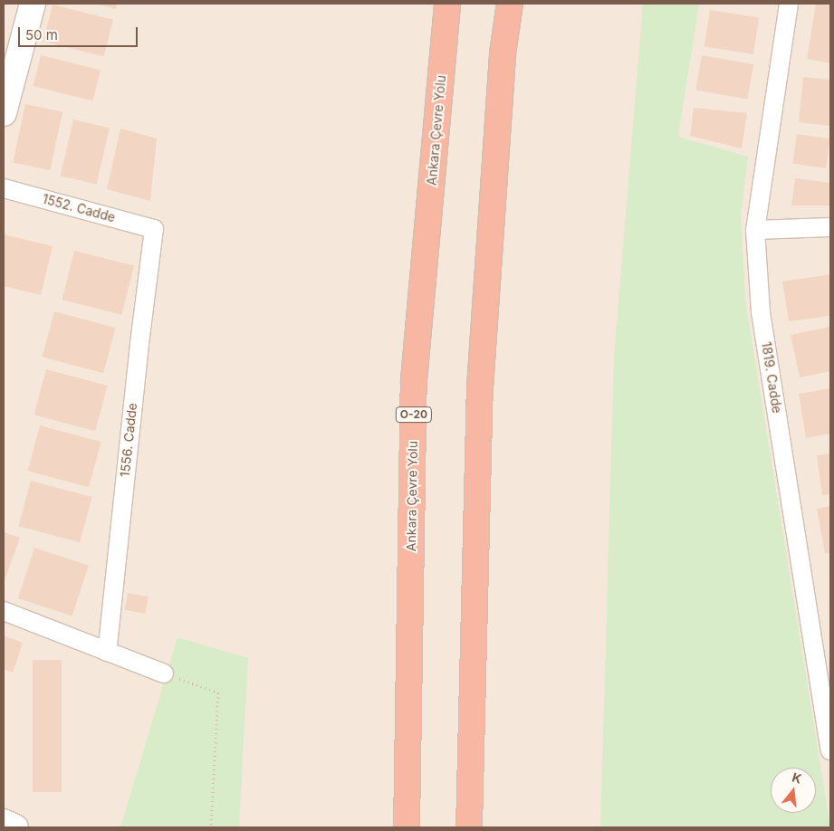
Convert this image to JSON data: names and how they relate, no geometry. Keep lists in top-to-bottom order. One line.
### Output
{"streets":{"highway":["Ankara Çevre Yolu","O-20"],"street":["1552. Cadde","1819. Cadde","1556. Cadde"]},"crossings":[["1552. Cadde","1556. Cadde"]],"scale_bar":"50 m","north":"top"}
